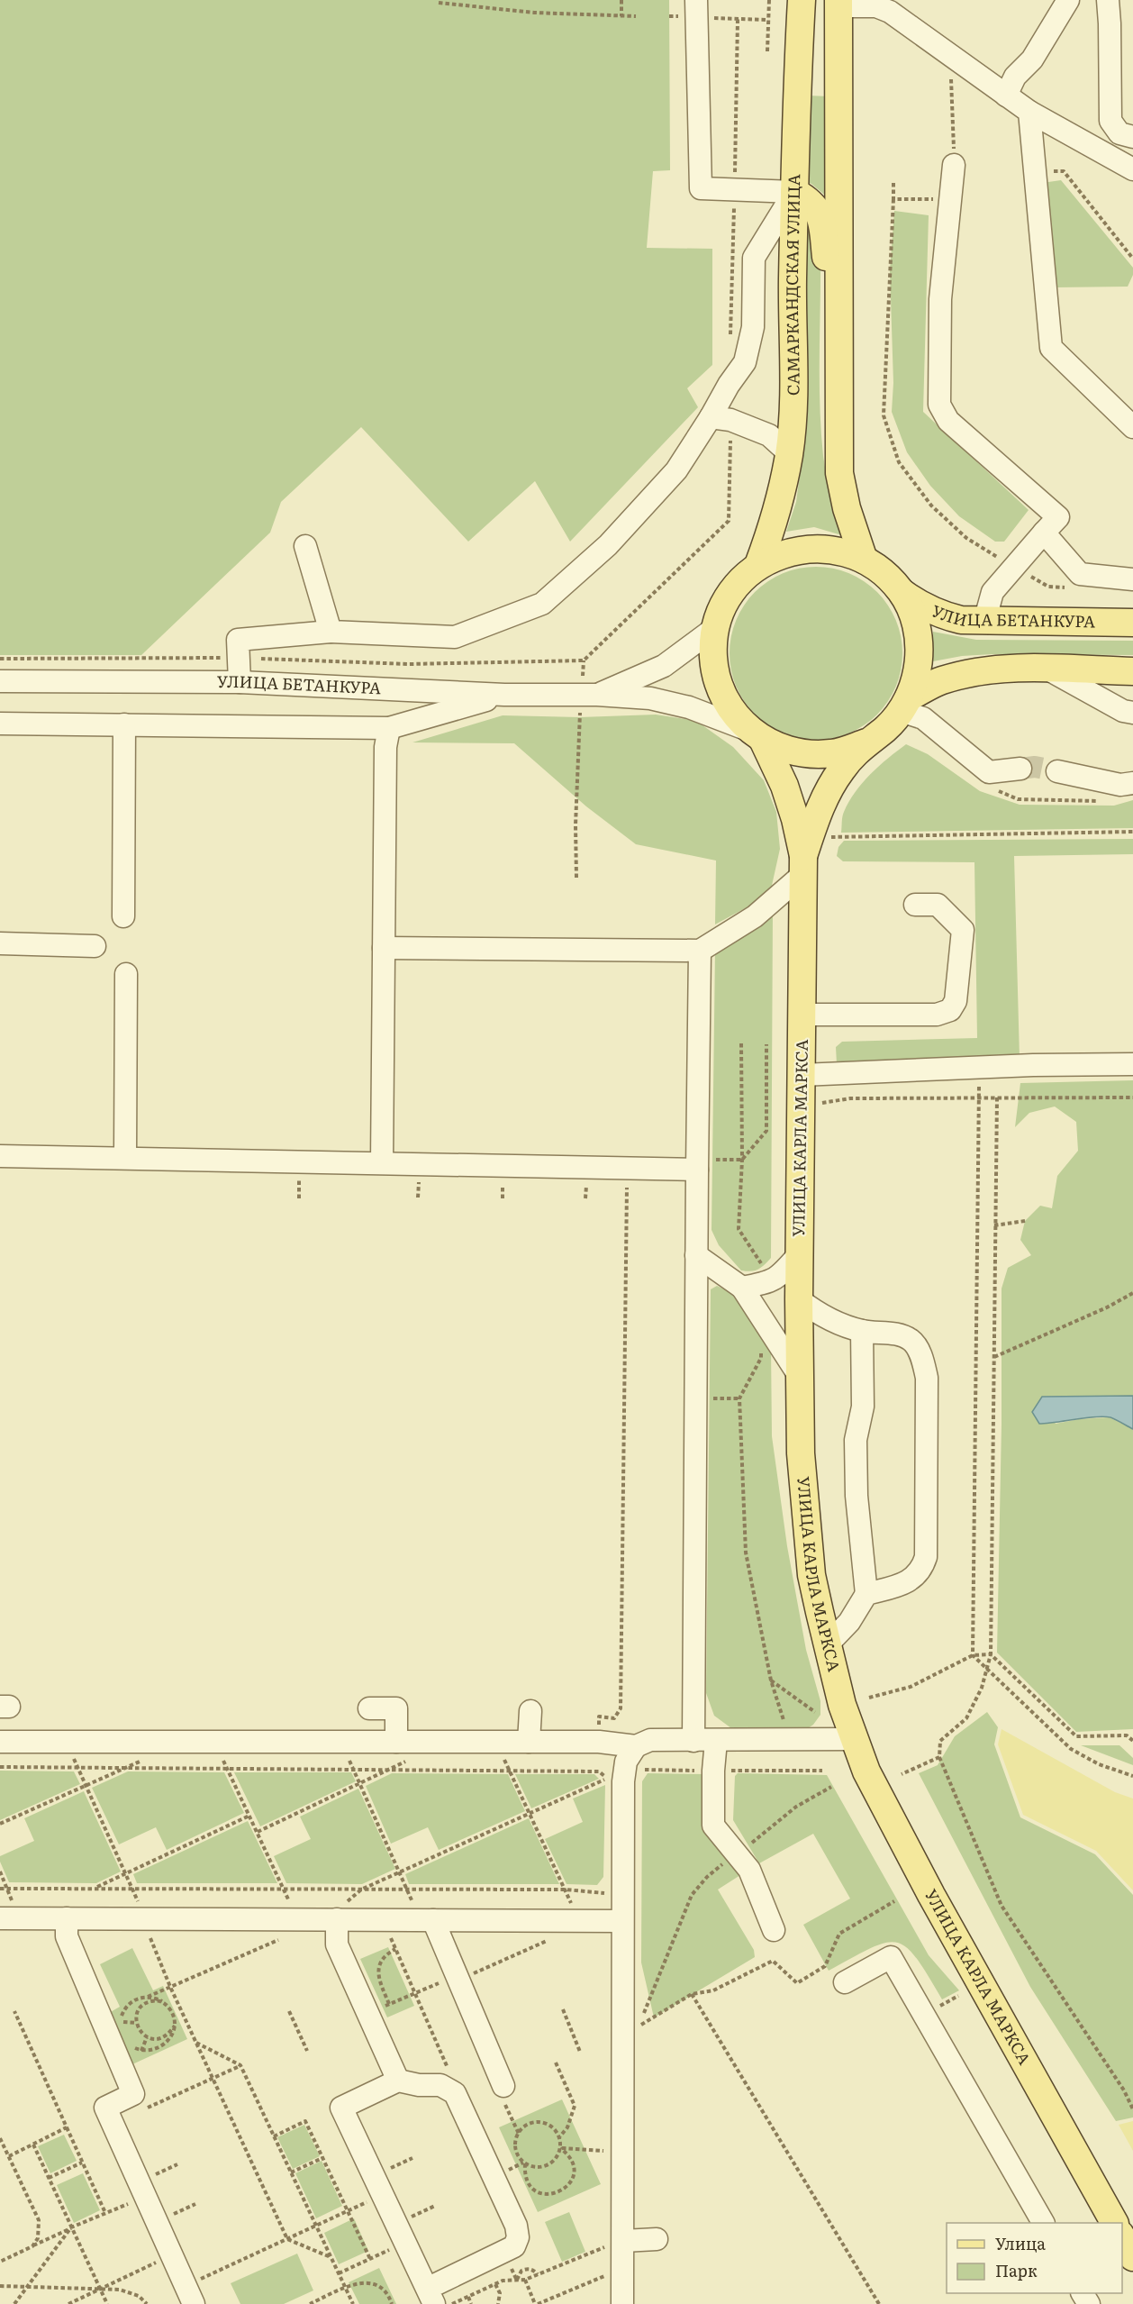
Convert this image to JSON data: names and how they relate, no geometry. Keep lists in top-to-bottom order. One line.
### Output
{"streets":{"main road":["САМАРКАНДСКАЯ УЛИЦА","УЛИЦА БЕТАНКУРА","УЛИЦА КАРЛА МАРКСА"]},"legend":["Улица","Парк"]}
